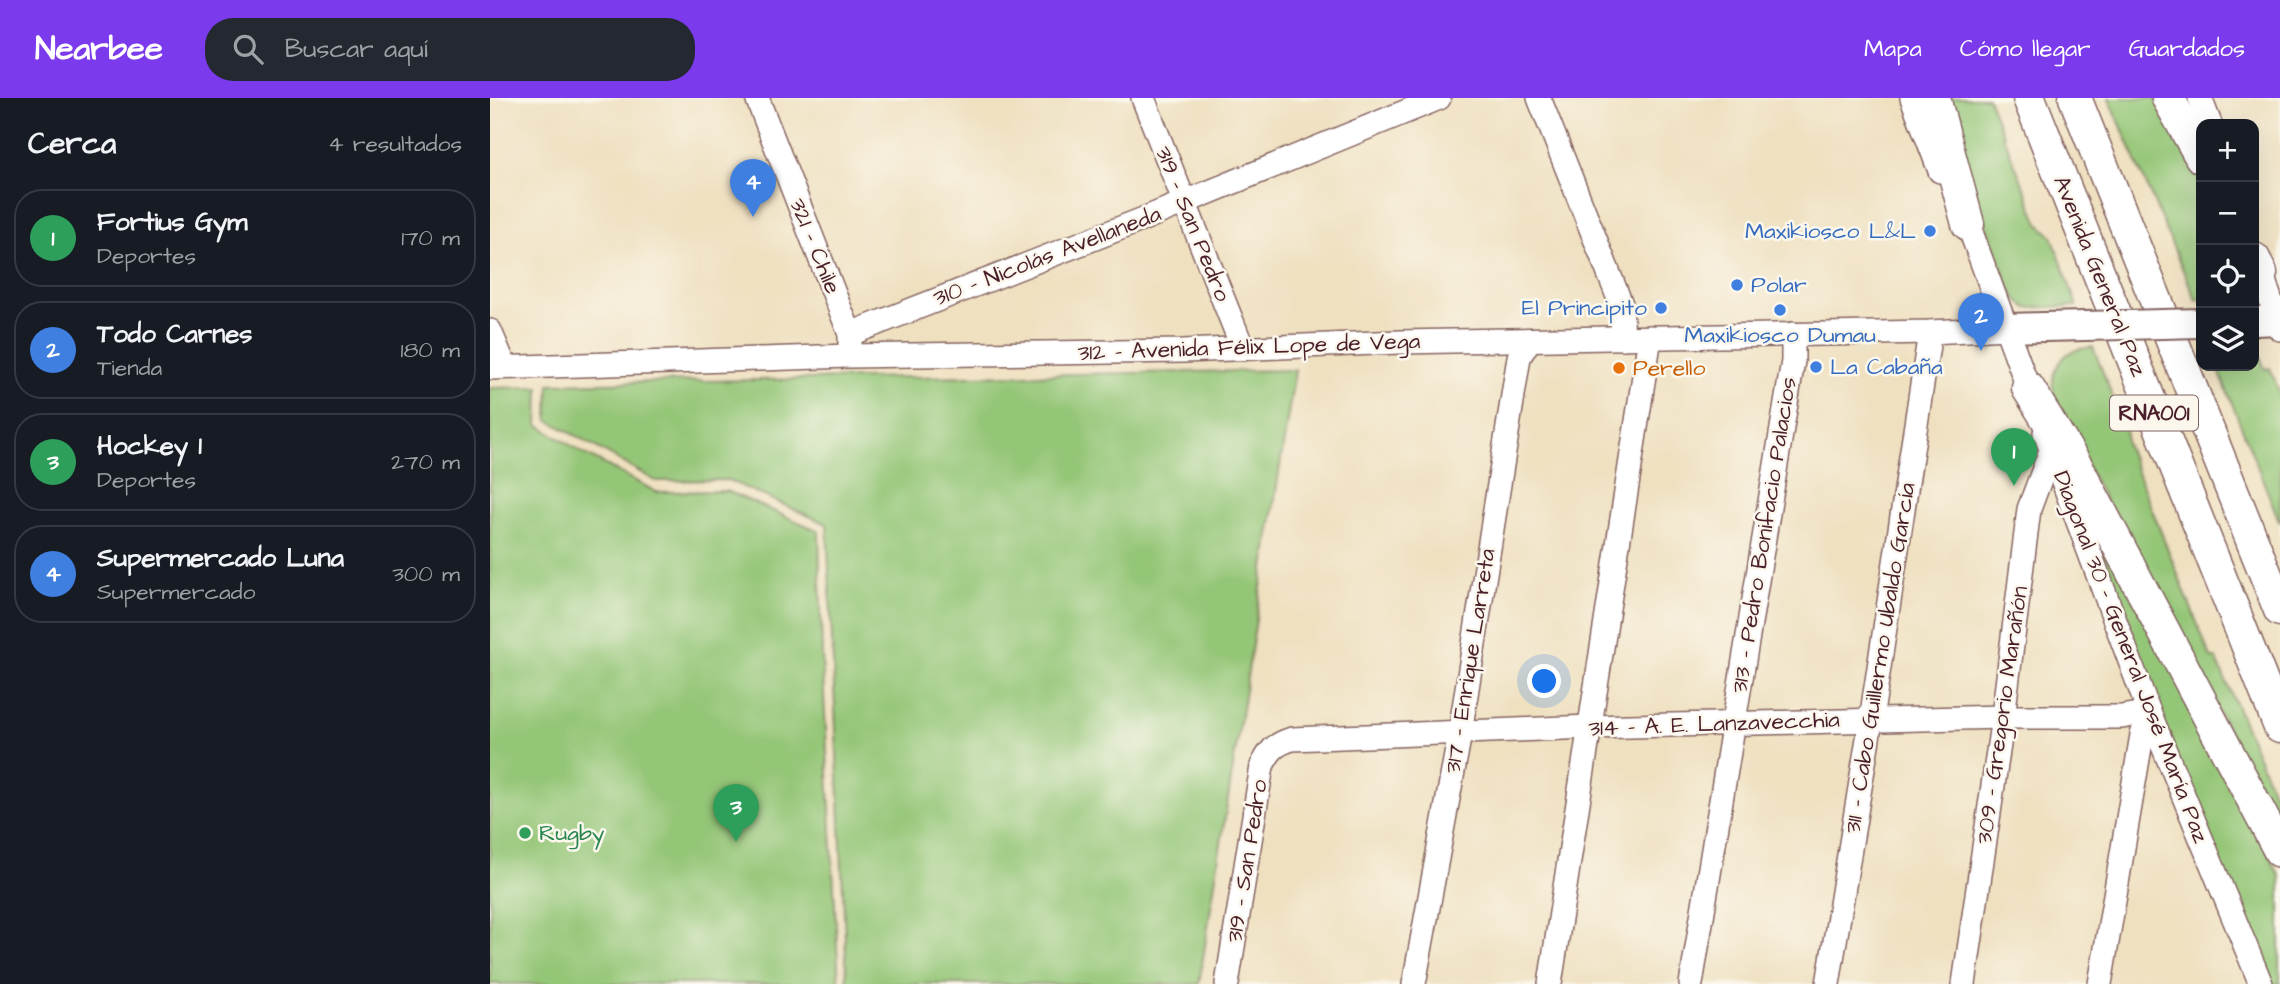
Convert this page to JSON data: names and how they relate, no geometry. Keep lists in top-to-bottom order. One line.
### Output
{"streets":{"highway":["Avenida General Paz","RNA001"],"street":["319 - San Pedro","321 - Chile","310 - Nicolás Avellaneda","312 - Avenida Félix Lope de Vega","313 - Pedro Bonifacio Palacios","Diagonal 30 - General José María Paz","311 - Cabo Guillermo Ubaldo García","317 - Enrique Larreta","309 - Gregorio Marañón","314 - A. E. Lanzavecchia"]},"crossings":[["319 - San Pedro","310 - Nicolás Avellaneda"],["319 - San Pedro","312 - Avenida Félix Lope de Vega"],["319 - San Pedro","314 - A. E. Lanzavecchia"],["321 - Chile","310 - Nicolás Avellaneda"],["321 - Chile","312 - Avenida Félix Lope de Vega"],["310 - Nicolás Avellaneda","312 - Avenida Félix Lope de Vega"],["312 - Avenida Félix Lope de Vega","313 - Pedro Bonifacio Palacios"],["312 - Avenida Félix Lope de Vega","Diagonal 30 - General José María Paz"],["312 - Avenida Félix Lope de Vega","311 - Cabo Guillermo Ubaldo García"],["312 - Avenida Félix Lope de Vega","317 - Enrique Larreta"],["313 - Pedro Bonifacio Palacios","314 - A. E. Lanzavecchia"],["Diagonal 30 - General José María Paz","309 - Gregorio Marañón"],["Diagonal 30 - General José María Paz","314 - A. E. Lanzavecchia"],["311 - Cabo Guillermo Ubaldo García","314 - A. E. Lanzavecchia"],["317 - Enrique Larreta","314 - A. E. Lanzavecchia"],["309 - Gregorio Marañón","314 - A. E. Lanzavecchia"]],"places":["Maxikiosco L&L","Polar","El Principito","Maxikiosco Dumau","La Cabaña","Perello","Rugby"],"page":{"header":"Nearbee","search":"Buscar aquí","nav":["Mapa","Cómo llegar","Guardados"],"heading":["Cerca","4 resultados"],"map_buttons":["+","−"],"pins":["4","2","1","3"],"list":[{"mark":"1","name":"Fortius Gym","note":"Deportes","value":"170 m"},{"mark":"2","name":"Todo Carnes","note":"Tienda","value":"180 m"},{"mark":"3","name":"Hockey 1","note":"Deportes","value":"270 m"},{"mark":"4","name":"Supermercado Luna","note":"Supermercado","value":"300 m"}]}}
